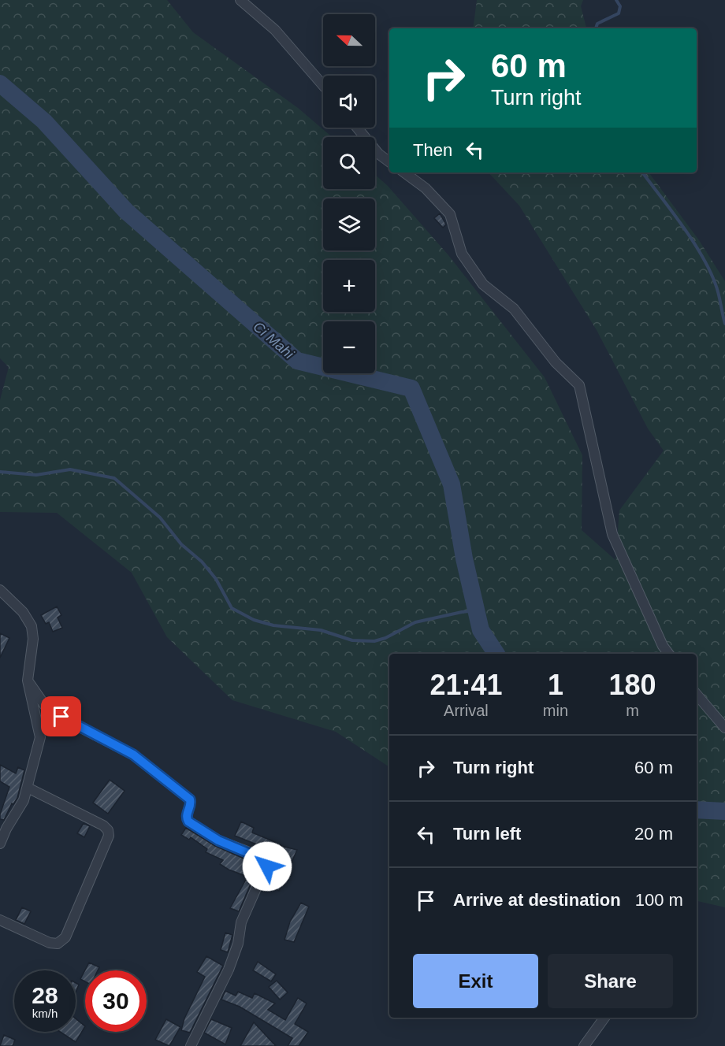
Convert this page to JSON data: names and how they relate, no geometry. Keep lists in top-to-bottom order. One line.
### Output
{"water":["Ci Mahi"],"north":"left","page":{"map_buttons":["+","−"],"turn":["60 m","Turn right"],"then":"Then","eta":["21:41","Arrival","1","min","180","m"],"list":[{"name":"Turn right","value":"60 m"},{"name":"Turn left","value":"20 m"},{"name":"Arrive at destination","value":"100 m"}],"buttons":["Exit","Share"],"speed":"28 km/h","limit":"30"}}
